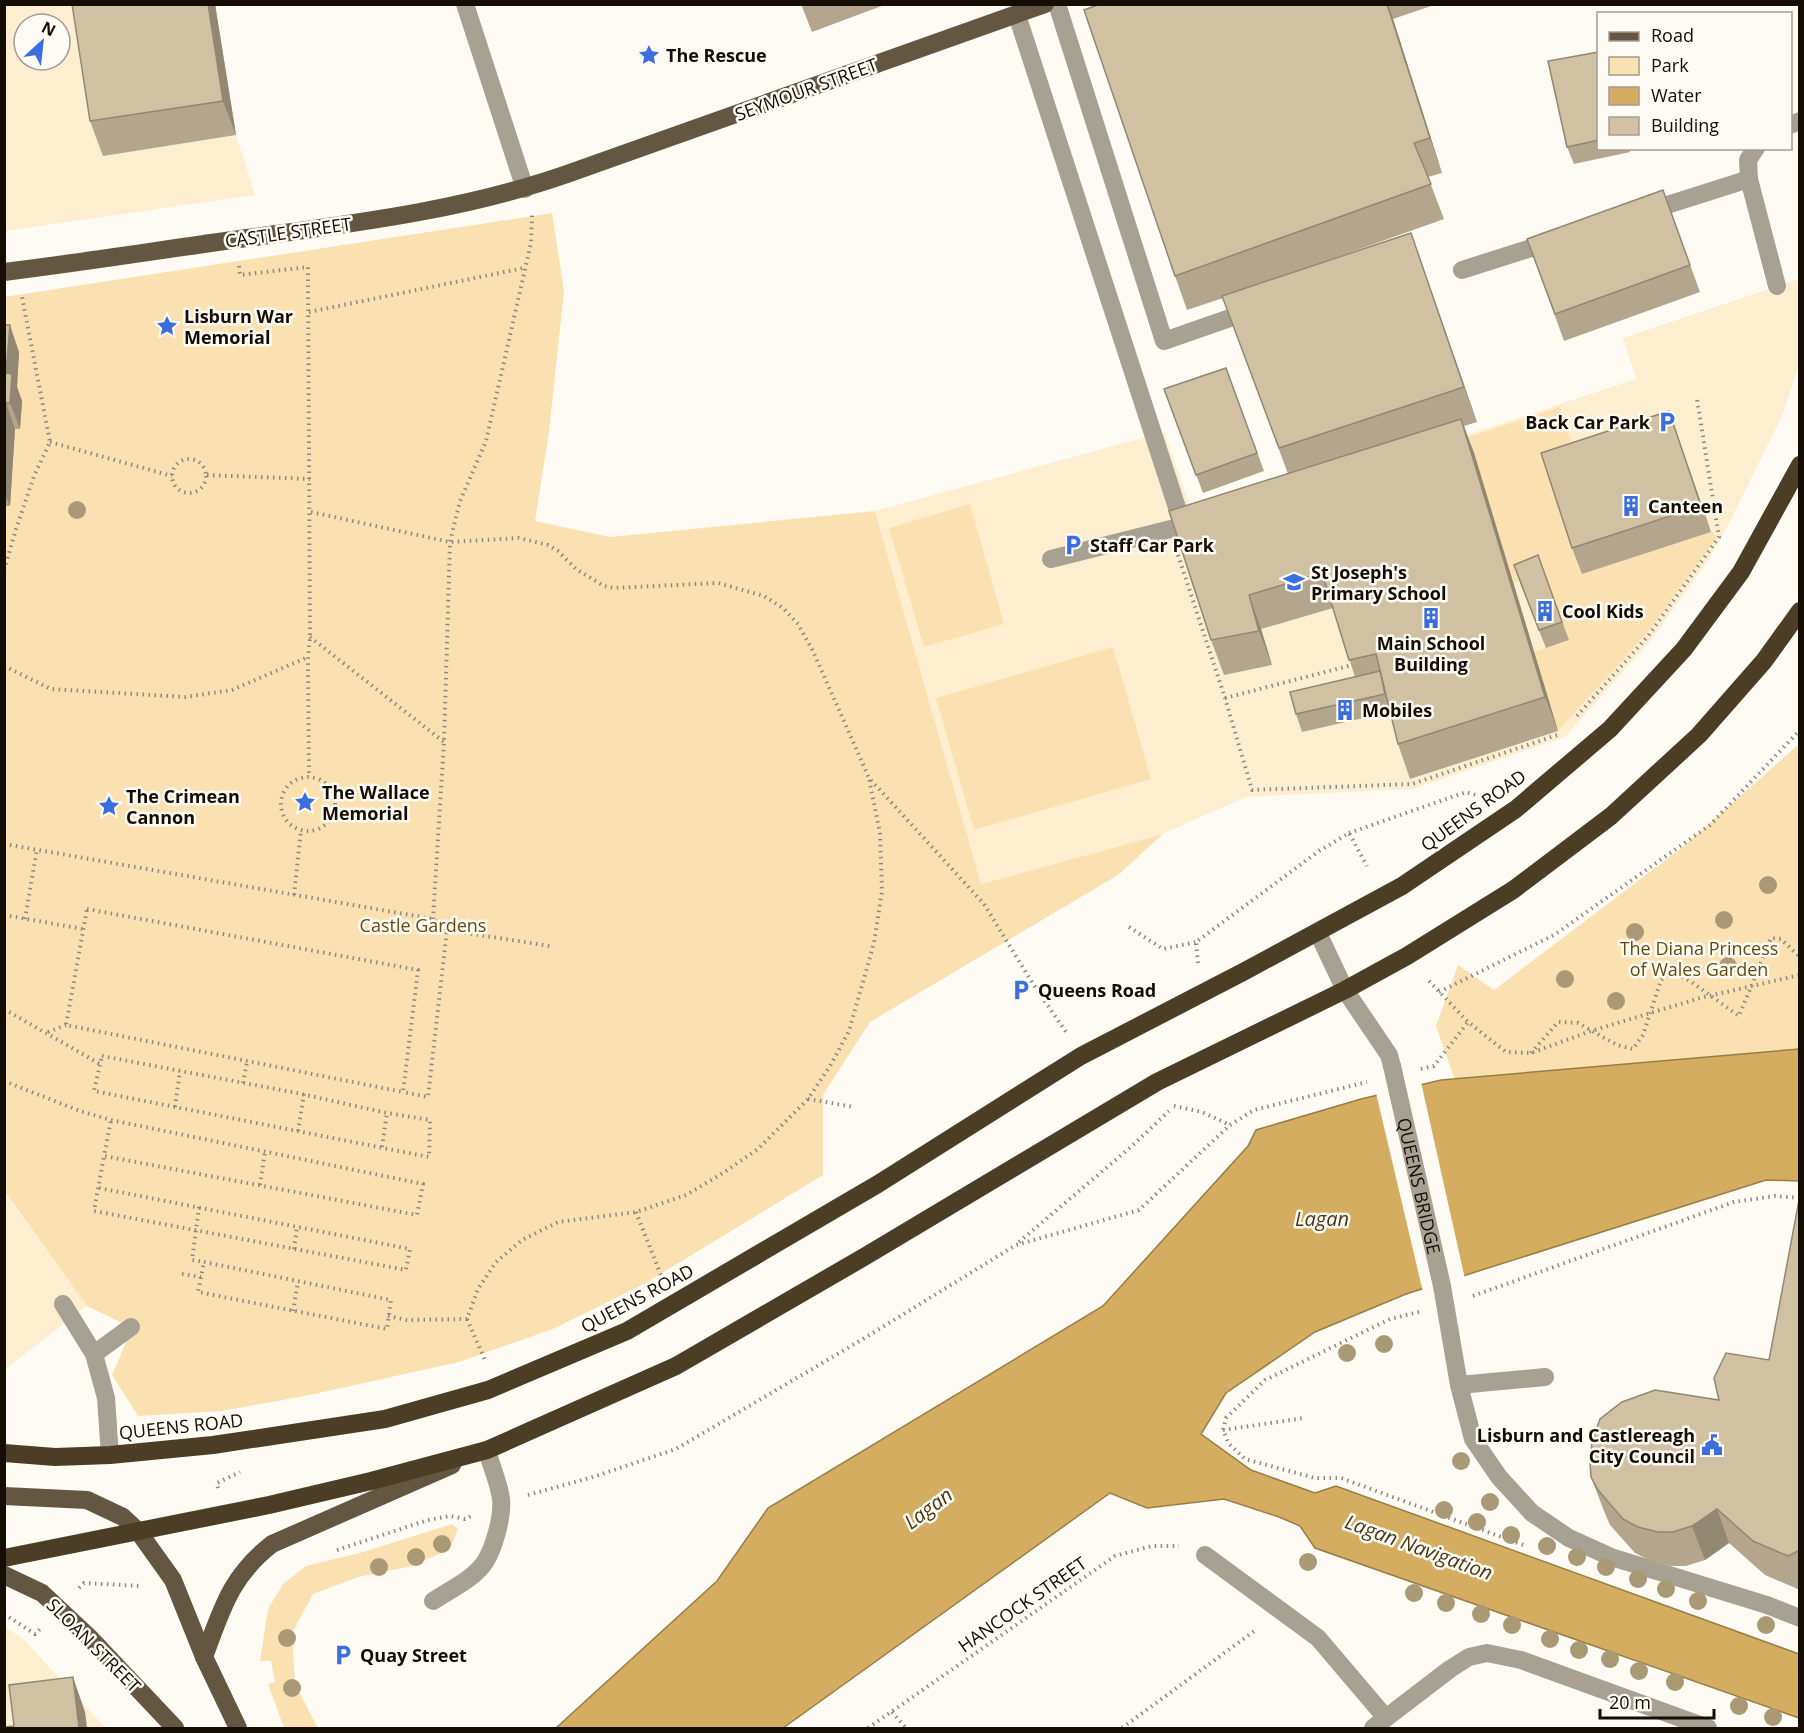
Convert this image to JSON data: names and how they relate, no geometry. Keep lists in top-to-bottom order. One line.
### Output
{"streets":{"highway":["QUEENS ROAD"],"main road":["SEYMOUR STREET","CASTLE STREET","SLOAN STREET"],"lane":["QUEENS BRIDGE"],"path":["HANCOCK STREET"]},"crossings":[["SEYMOUR STREET","CASTLE STREET"],["QUEENS ROAD","QUEENS BRIDGE"]],"water":["Lagan","Lagan Navigation"],"parks":["Castle Gardens","The Diana Princess of Wales Garden"],"places":{"place":["The Rescue","Lisburn War Memorial","The Wallace Memorial","The Crimean Cannon"],"parking":["Back Car Park","Staff Car Park","Queens Road","Quay Street"],"building":["Canteen","Cool Kids","Main School Building","Mobiles"],"school or university":["St Joseph's Primary School"],"public building":["Lisburn and Castlereagh City Council"]},"legend":["Road","Park","Water","Building"],"scale_bar":"20 m","north":"top right"}
